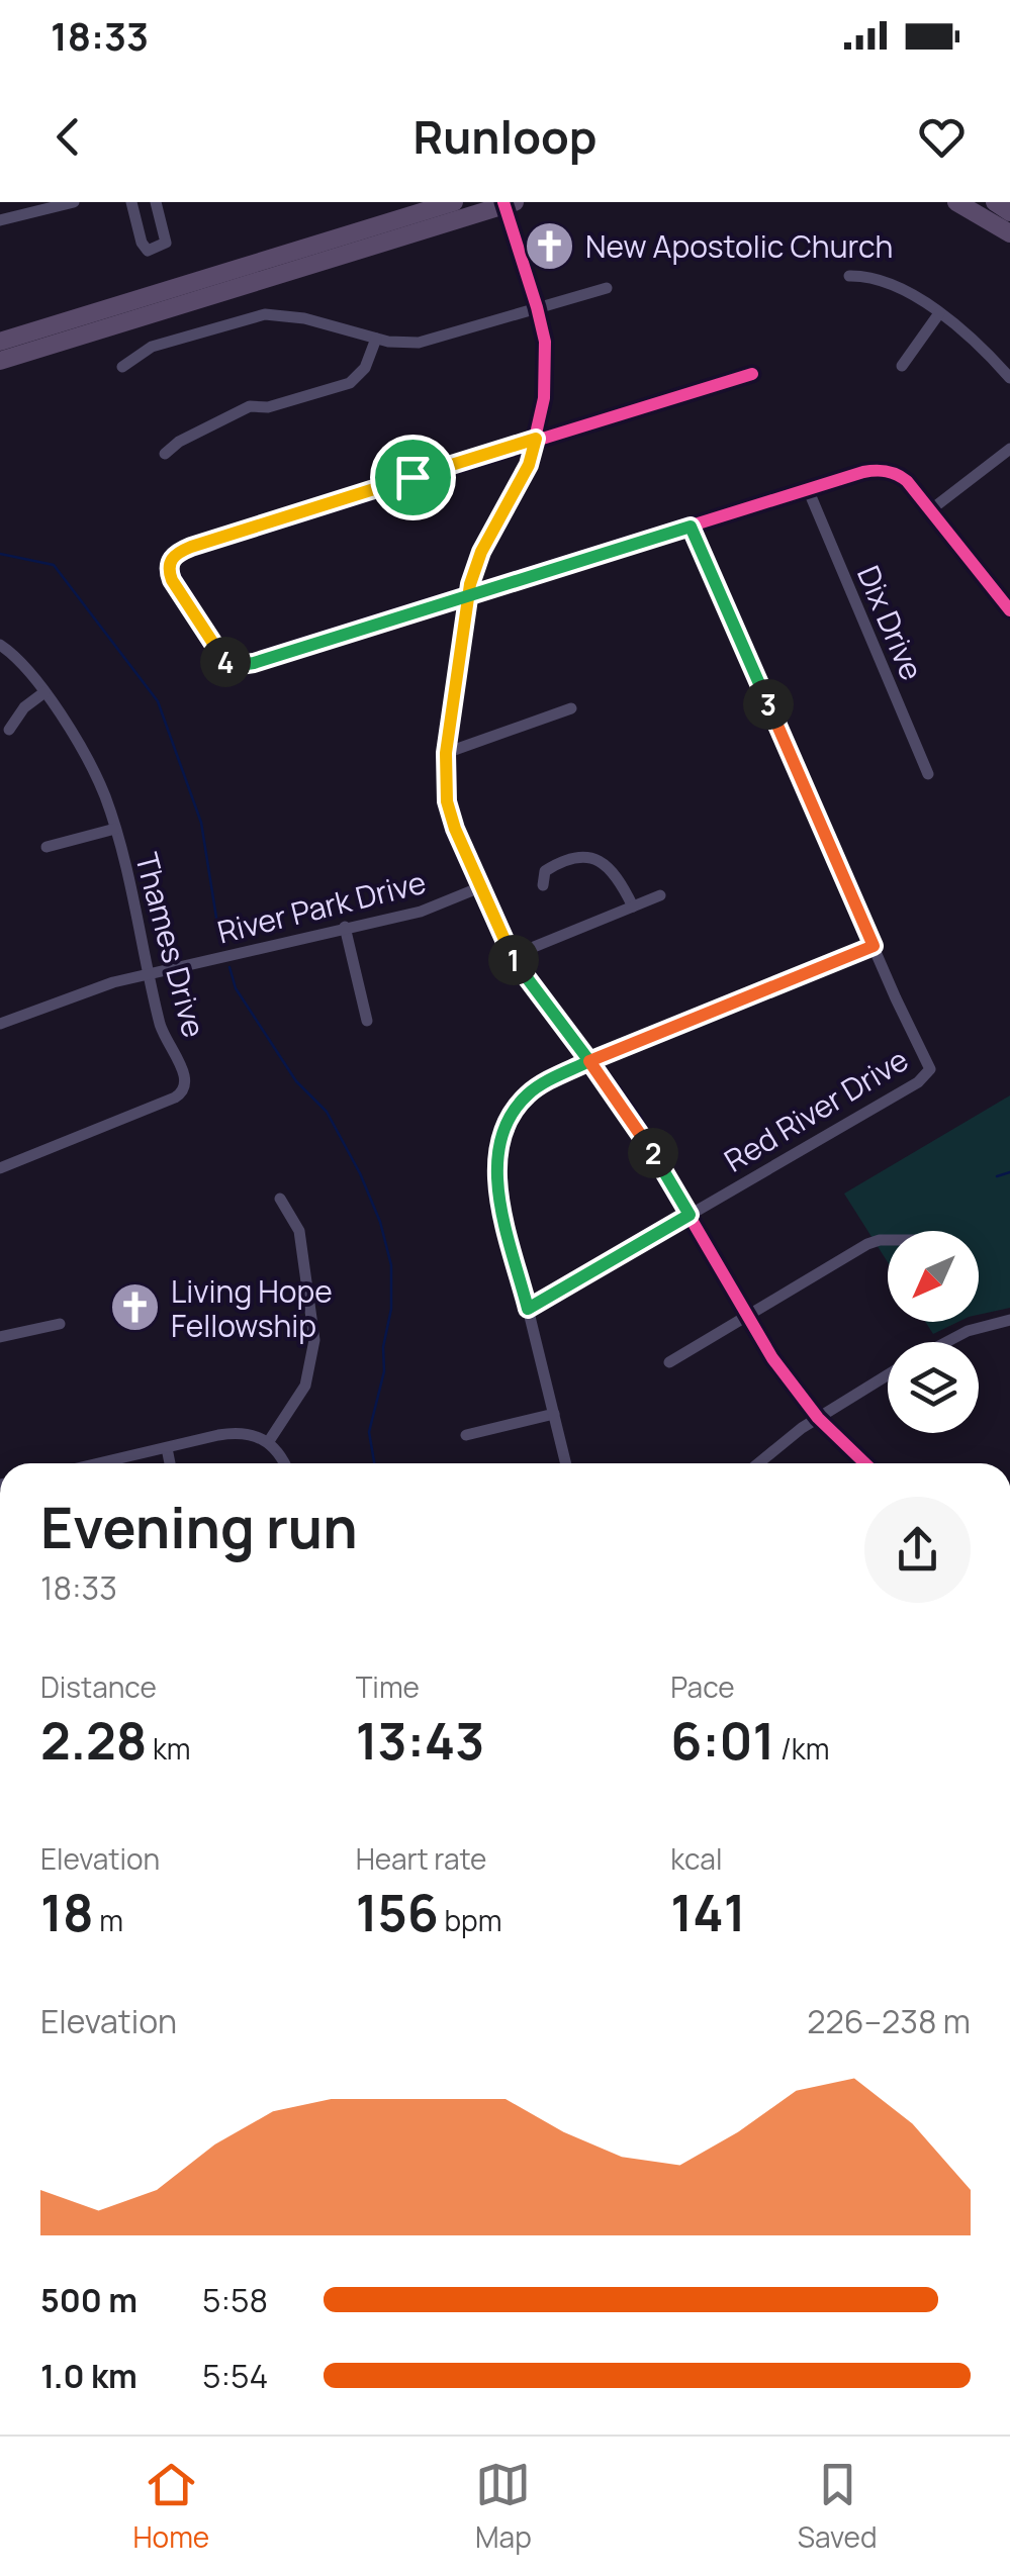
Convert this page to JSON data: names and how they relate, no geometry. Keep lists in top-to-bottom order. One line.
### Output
{"streets":{"street":["Dix Drive","River Park Drive","Thames Drive","Red River Drive"]},"crossings":[["River Park Drive","Thames Drive"]],"places":{"church":["New Apostolic Church","Living Hope Fellowship"]},"north":"bottom left","page":{"status":"18:33","header":"Runloop","pins":["4","3","1","2"],"heading":["Evening run","18:33"],"stats":[["Distance","2.28 km"],["Time","13:43"],["Pace","6:01 /km"],["Elevation","18 m"],["Heart rate","156 bpm"],["kcal","141"]],"chart":["Elevation","226–238 m"],"list":[{"name":"500 m","note":"5:58"},{"name":"1.0 km","note":"5:54"}],"tabs":["Home","Map","Saved"]}}
